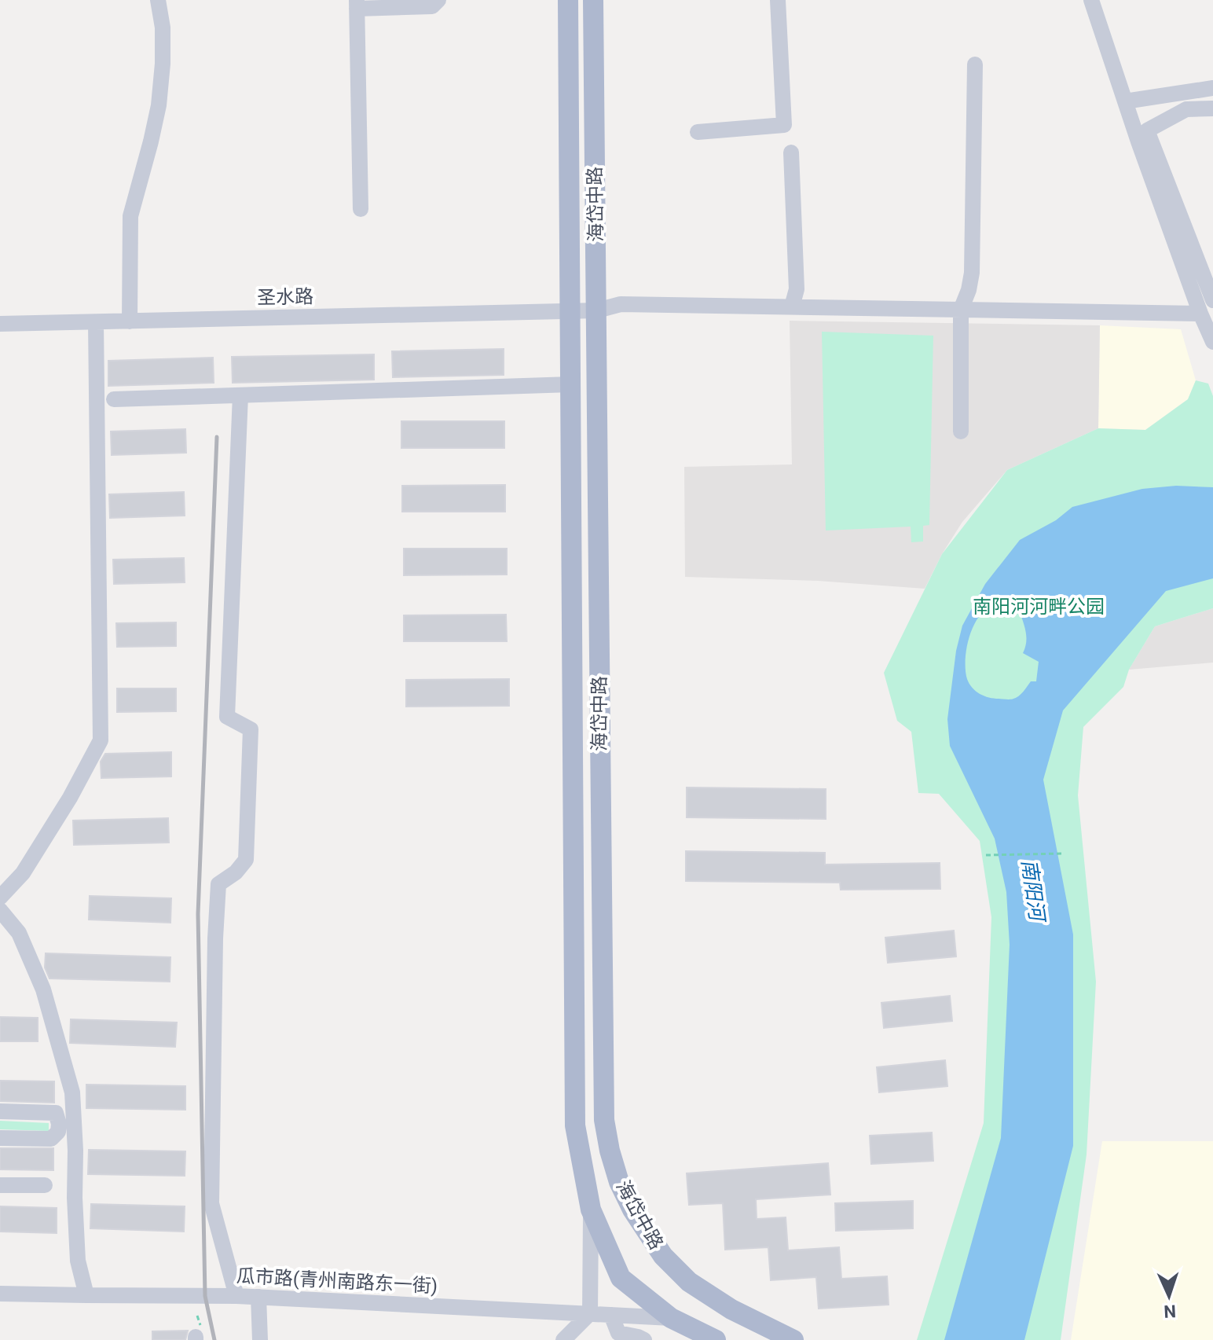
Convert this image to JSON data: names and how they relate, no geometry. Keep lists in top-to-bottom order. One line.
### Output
{"streets":{"main road":["海岱中路"],"street":["圣水路","瓜市路(青州南路东一街)"]},"crossings":[["海岱中路","圣水路"],["海岱中路","瓜市路(青州南路东一街)"]],"water":["南阳河"],"parks":["南阳河河畔公园"],"north":"bottom"}
